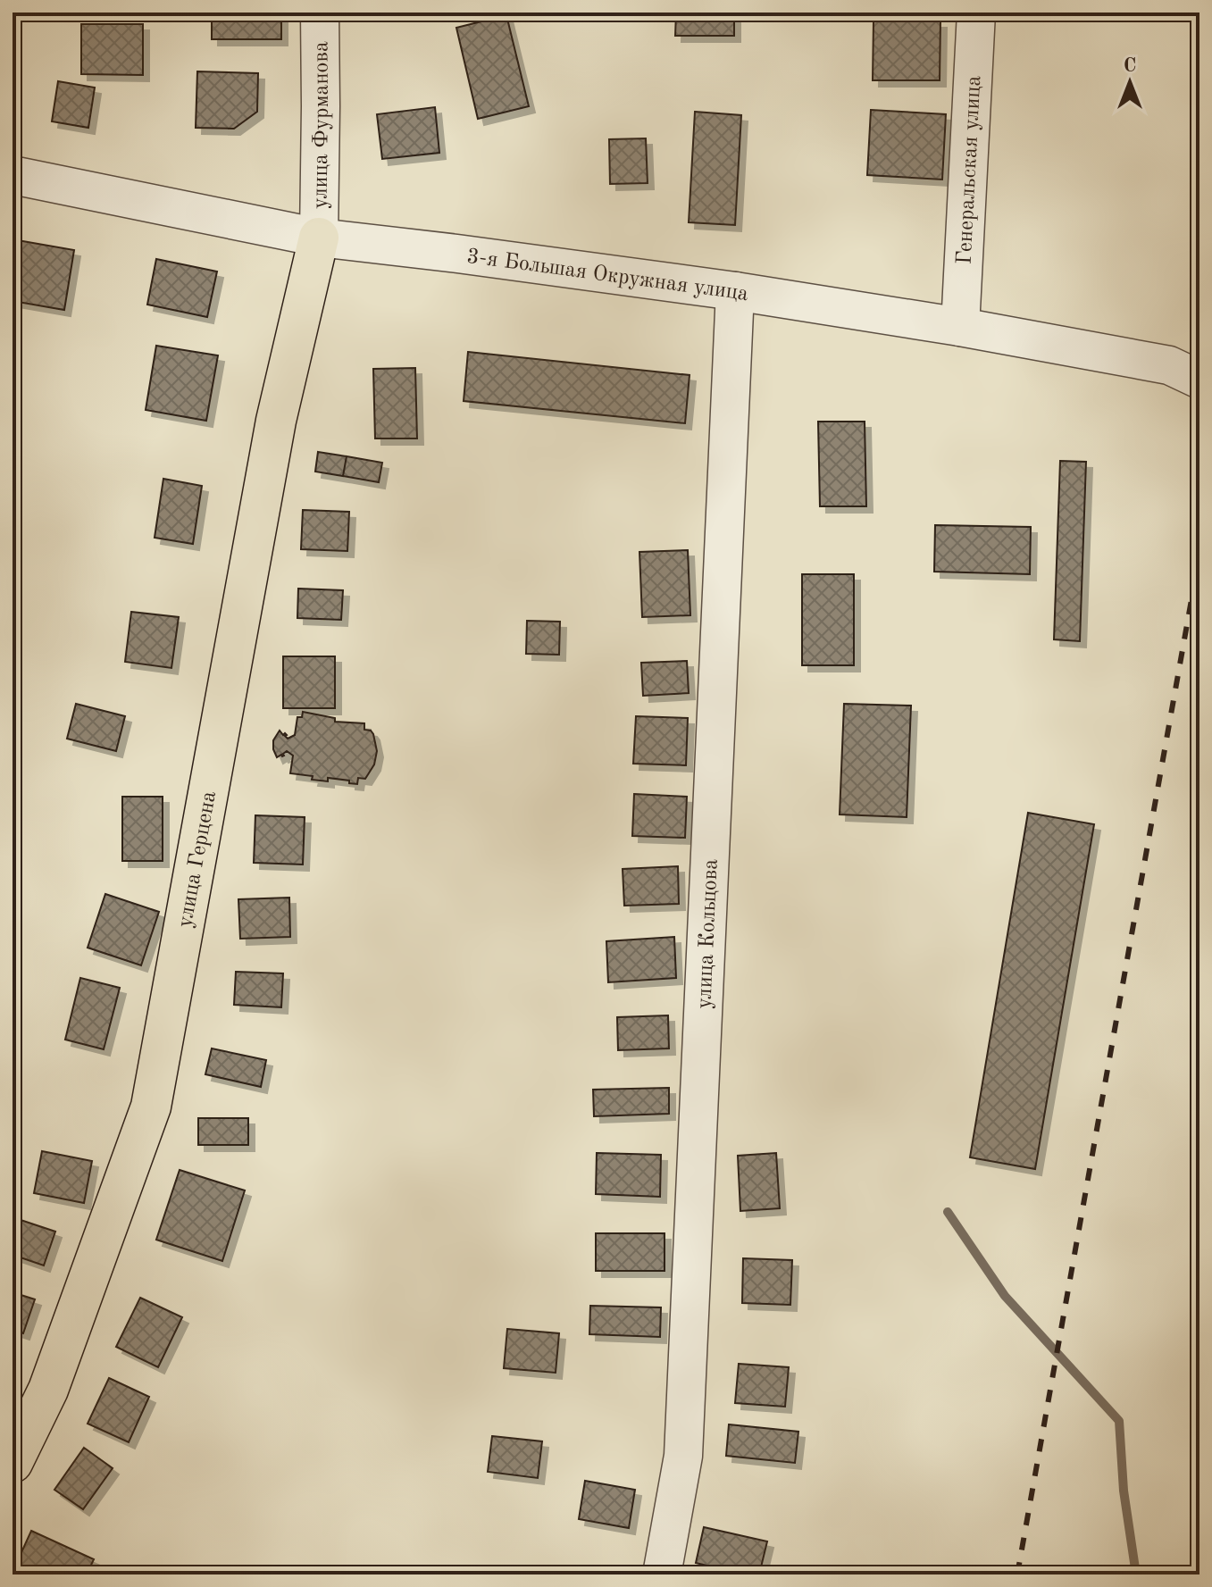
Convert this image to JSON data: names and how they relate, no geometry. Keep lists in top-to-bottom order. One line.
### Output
{"streets":{"main road":["улица Герцена"],"street":["улица Фурманова","Генеральская улица","3-я Большая Окружная улица","улица Кольцова"]},"crossings":[["улица Фурманова","3-я Большая Окружная улица"],["улица Фурманова","улица Герцена"],["Генеральская улица","3-я Большая Окружная улица"],["3-я Большая Окружная улица","улица Герцена"],["3-я Большая Окружная улица","улица Кольцова"]],"north":"top"}
